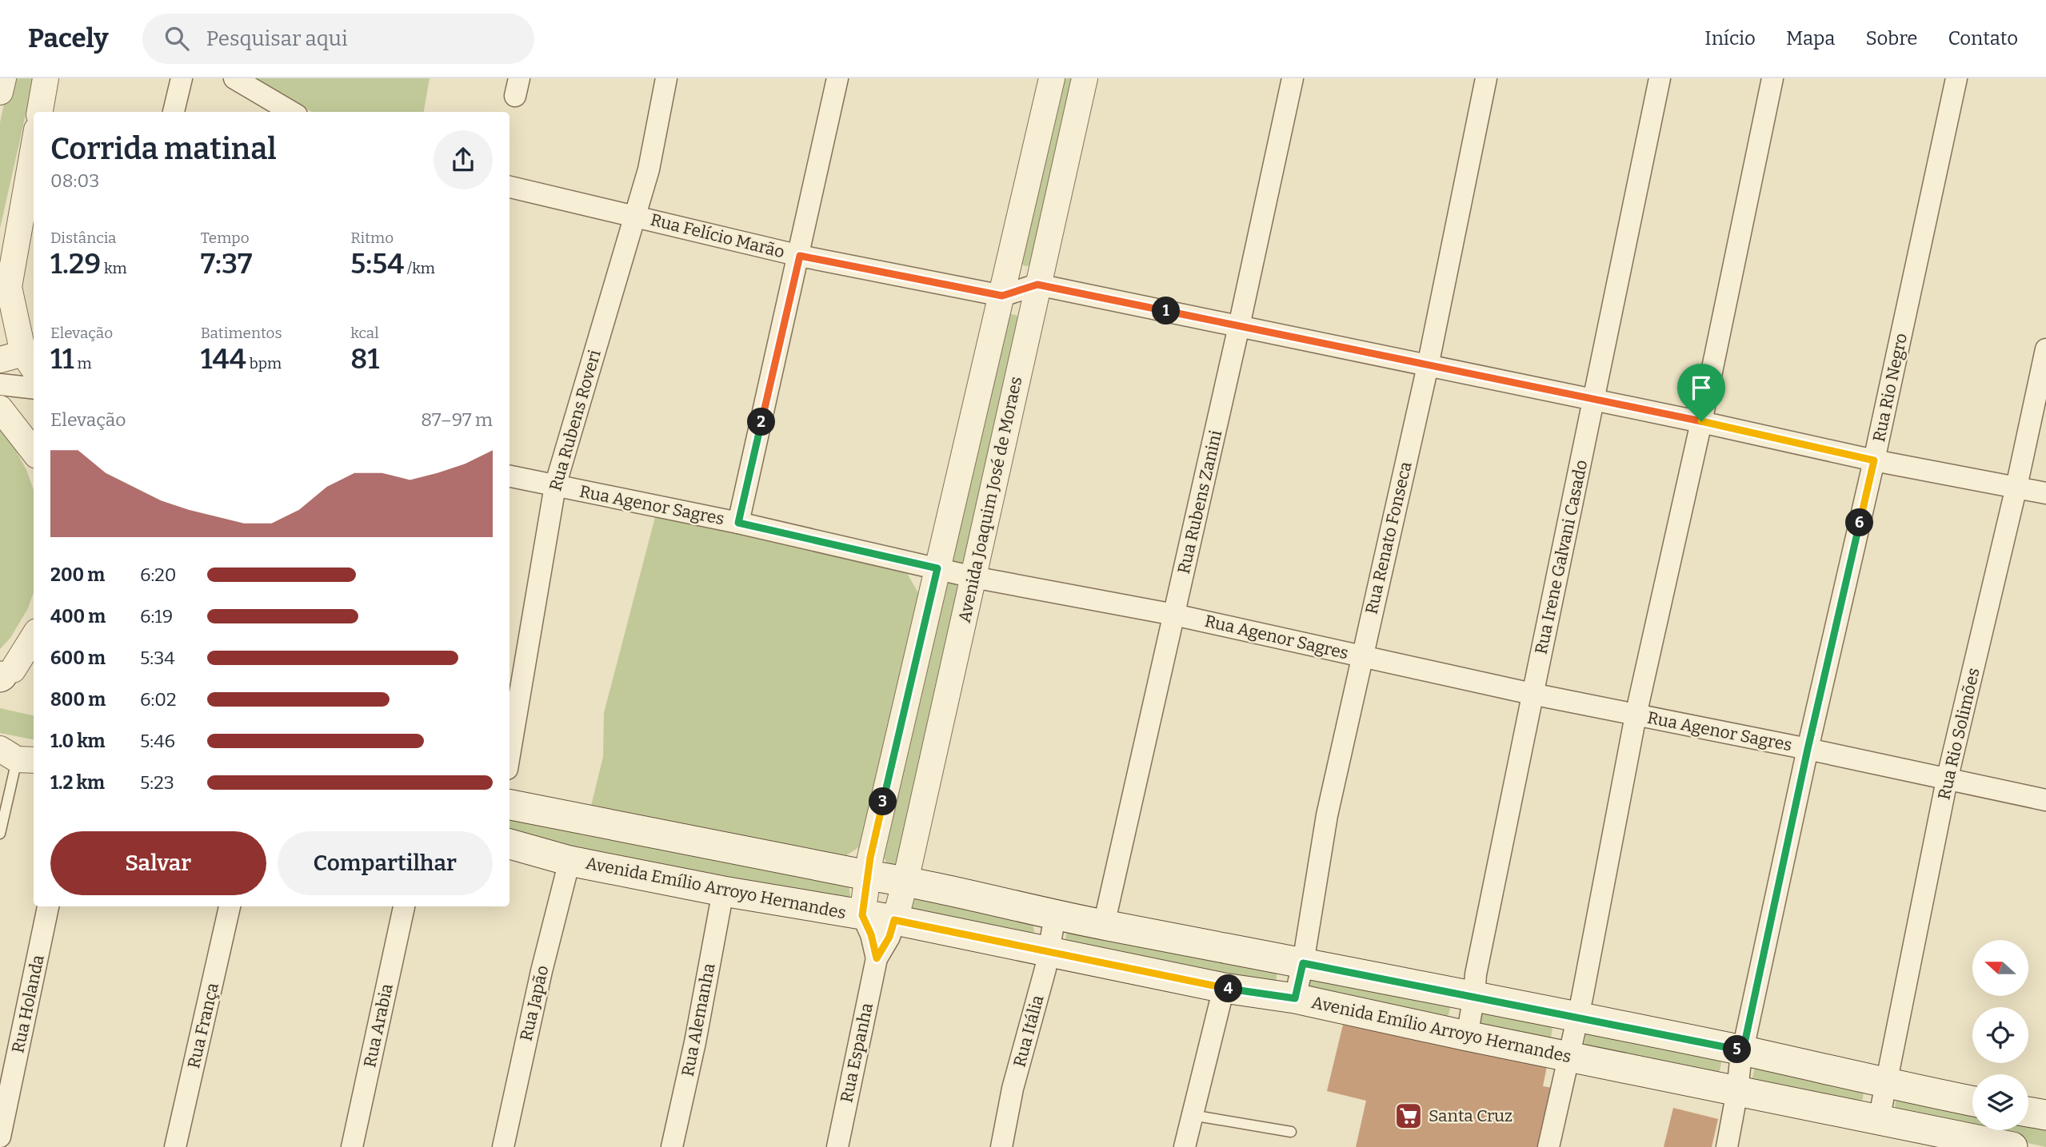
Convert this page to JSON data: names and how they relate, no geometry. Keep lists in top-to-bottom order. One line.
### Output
{"streets":{"main road":["Avenida Emílio Arroyo Hernandes"],"street":["Rua Felício Marão","Rua Rio Negro","Rua Rubens Roveri","Avenida Joaquim José de Moraes","Rua Rubens Zanini","Rua Agenor Sagres","Rua Renato Fonseca","Rua Irene Galvani Casado","Rua Rio Solimões","Rua Japão","Rua Holanda","Rua Alemanha","Rua França","Rua Arabia","Rua Itália","Rua Espanha"]},"crossings":[["Rua Felício Marão","Rua Rio Negro"],["Rua Felício Marão","Rua Rubens Roveri"],["Rua Felício Marão","Avenida Joaquim José de Moraes"],["Rua Felício Marão","Rua Rubens Zanini"],["Rua Felício Marão","Rua Renato Fonseca"],["Rua Felício Marão","Rua Irene Galvani Casado"],["Rua Felício Marão","Rua Rio Solimões"],["Rua Rio Negro","Rua Agenor Sagres"],["Rua Rio Negro","Avenida Emílio Arroyo Hernandes"],["Rua Rubens Roveri","Rua Agenor Sagres"],["Avenida Joaquim José de Moraes","Rua Agenor Sagres"],["Avenida Joaquim José de Moraes","Avenida Emílio Arroyo Hernandes"],["Avenida Joaquim José de Moraes","Rua Espanha"],["Rua Rubens Zanini","Rua Agenor Sagres"],["Rua Agenor Sagres","Rua Renato Fonseca"],["Rua Agenor Sagres","Rua Irene Galvani Casado"],["Rua Agenor Sagres","Rua Rio Solimões"],["Rua Renato Fonseca","Avenida Emílio Arroyo Hernandes"],["Rua Irene Galvani Casado","Avenida Emílio Arroyo Hernandes"],["Rua Rio Solimões","Avenida Emílio Arroyo Hernandes"],["Avenida Emílio Arroyo Hernandes","Rua Japão"],["Avenida Emílio Arroyo Hernandes","Rua Alemanha"],["Avenida Emílio Arroyo Hernandes","Rua Itália"],["Avenida Emílio Arroyo Hernandes","Rua Espanha"]],"places":{"supermarket":["Santa Cruz"]},"north":"left","page":{"header":"Pacely","search":"Pesquisar aqui","nav":["Início","Mapa","Sobre","Contato"],"heading":["Corrida matinal","08:03"],"stats":[["Distância","1.29 km"],["Tempo","7:37"],["Ritmo","5:54 /km"],["Elevação","11 m"],["Batimentos","144 bpm"],["kcal","81"]],"pins":["1","2","6","3","4","5"],"chart":["Elevação","87–97 m"],"list":[{"name":"200 m","note":"6:20"},{"name":"400 m","note":"6:19"},{"name":"600 m","note":"5:34"},{"name":"800 m","note":"6:02"},{"name":"1.0 km","note":"5:46"},{"name":"1.2 km","note":"5:23"}],"buttons":["Salvar","Compartilhar"]}}
